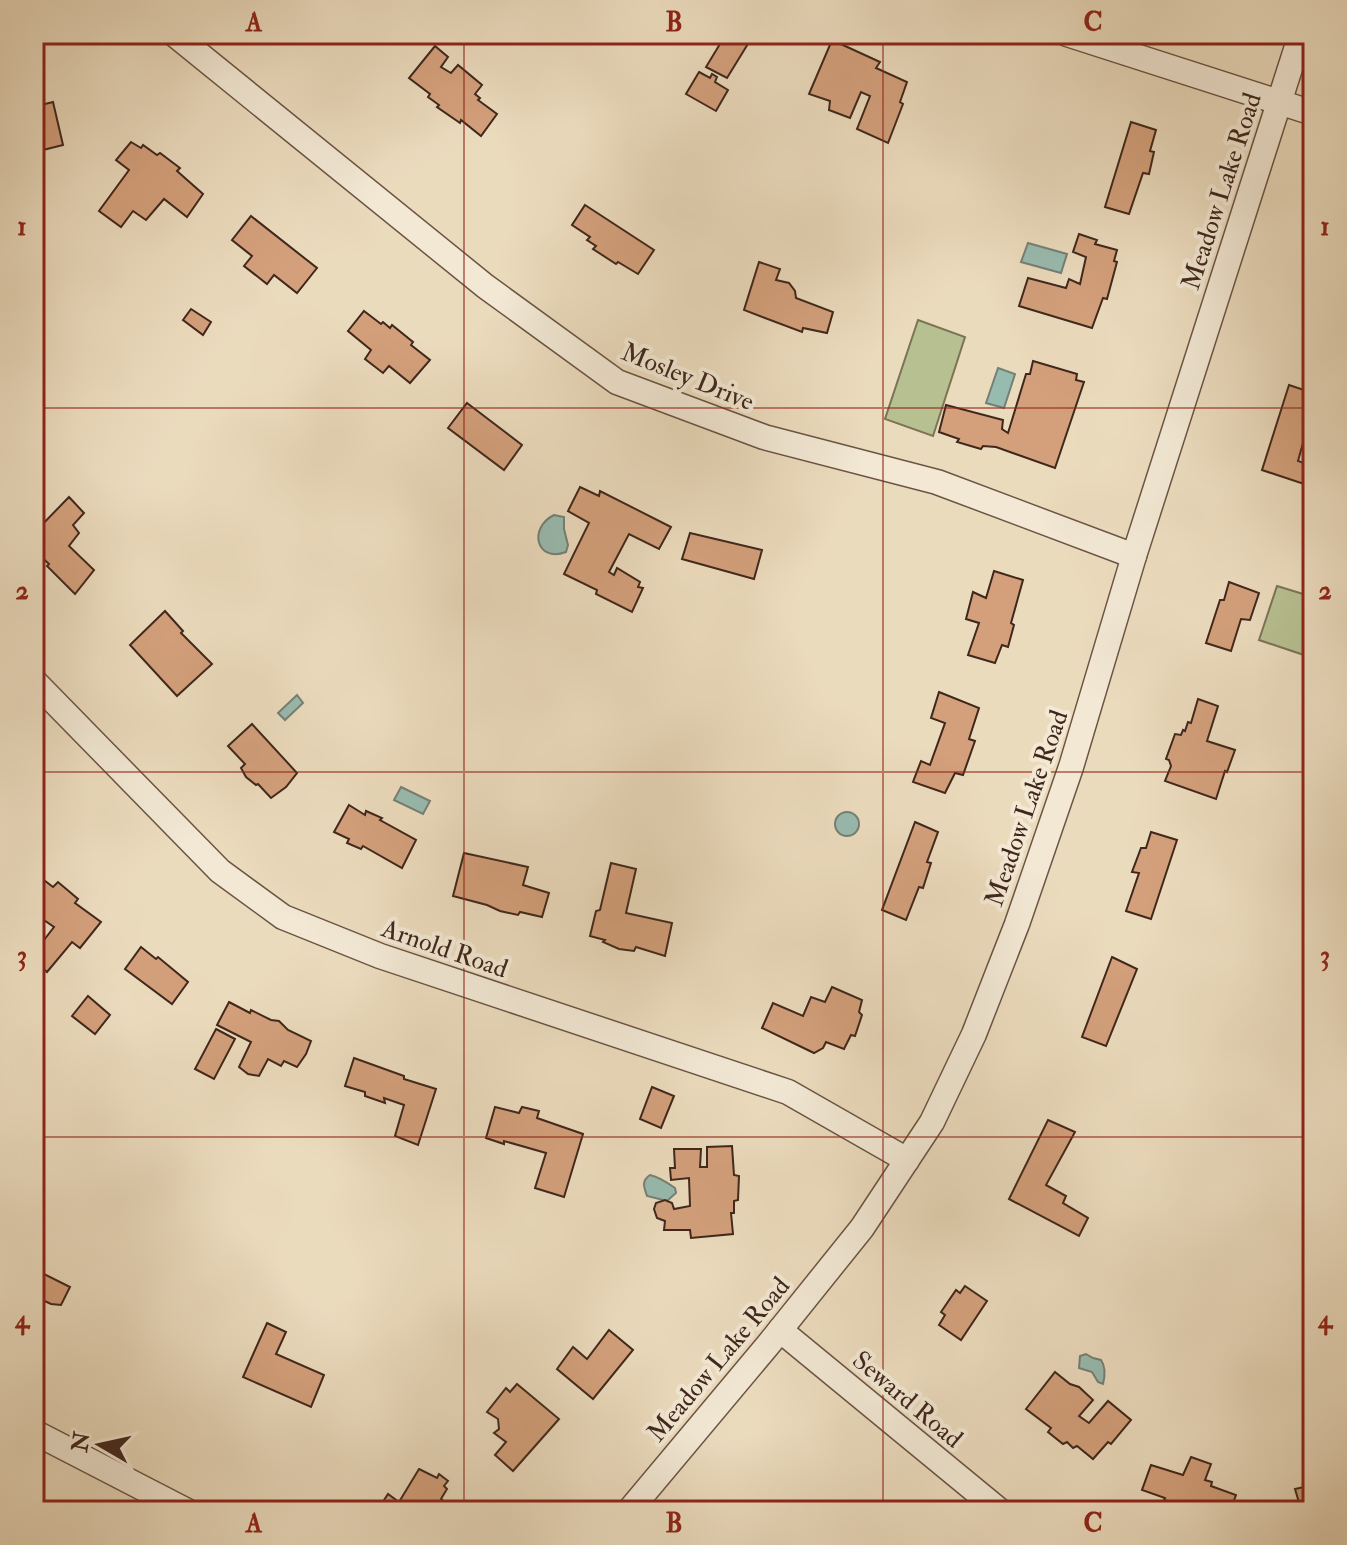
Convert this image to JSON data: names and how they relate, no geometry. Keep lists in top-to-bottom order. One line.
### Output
{"streets":{"street":["Meadow Lake Road","Mosley Drive","Arnold Road","Seward Road"]},"crossings":[["Meadow Lake Road","Mosley Drive"],["Meadow Lake Road","Arnold Road"],["Meadow Lake Road","Seward Road"]],"north":"left","grid":{"columns":["A","B","C"],"rows":["1","2","3","4"]}}
